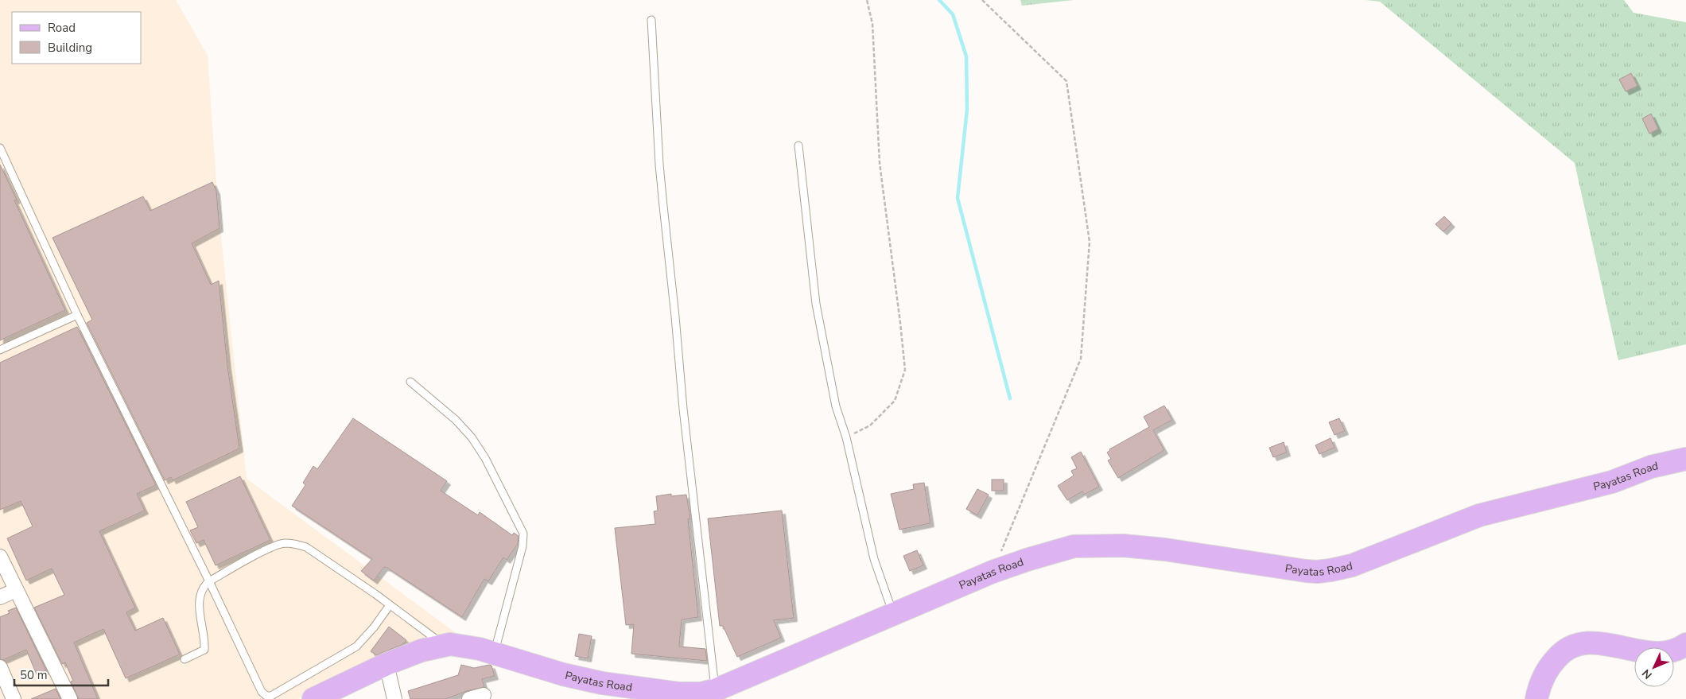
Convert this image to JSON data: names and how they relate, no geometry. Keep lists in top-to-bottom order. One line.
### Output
{"streets":{"main road":["Payatas Road"]},"legend":["Road","Building"],"scale_bar":"50 m","north":"bottom left"}
